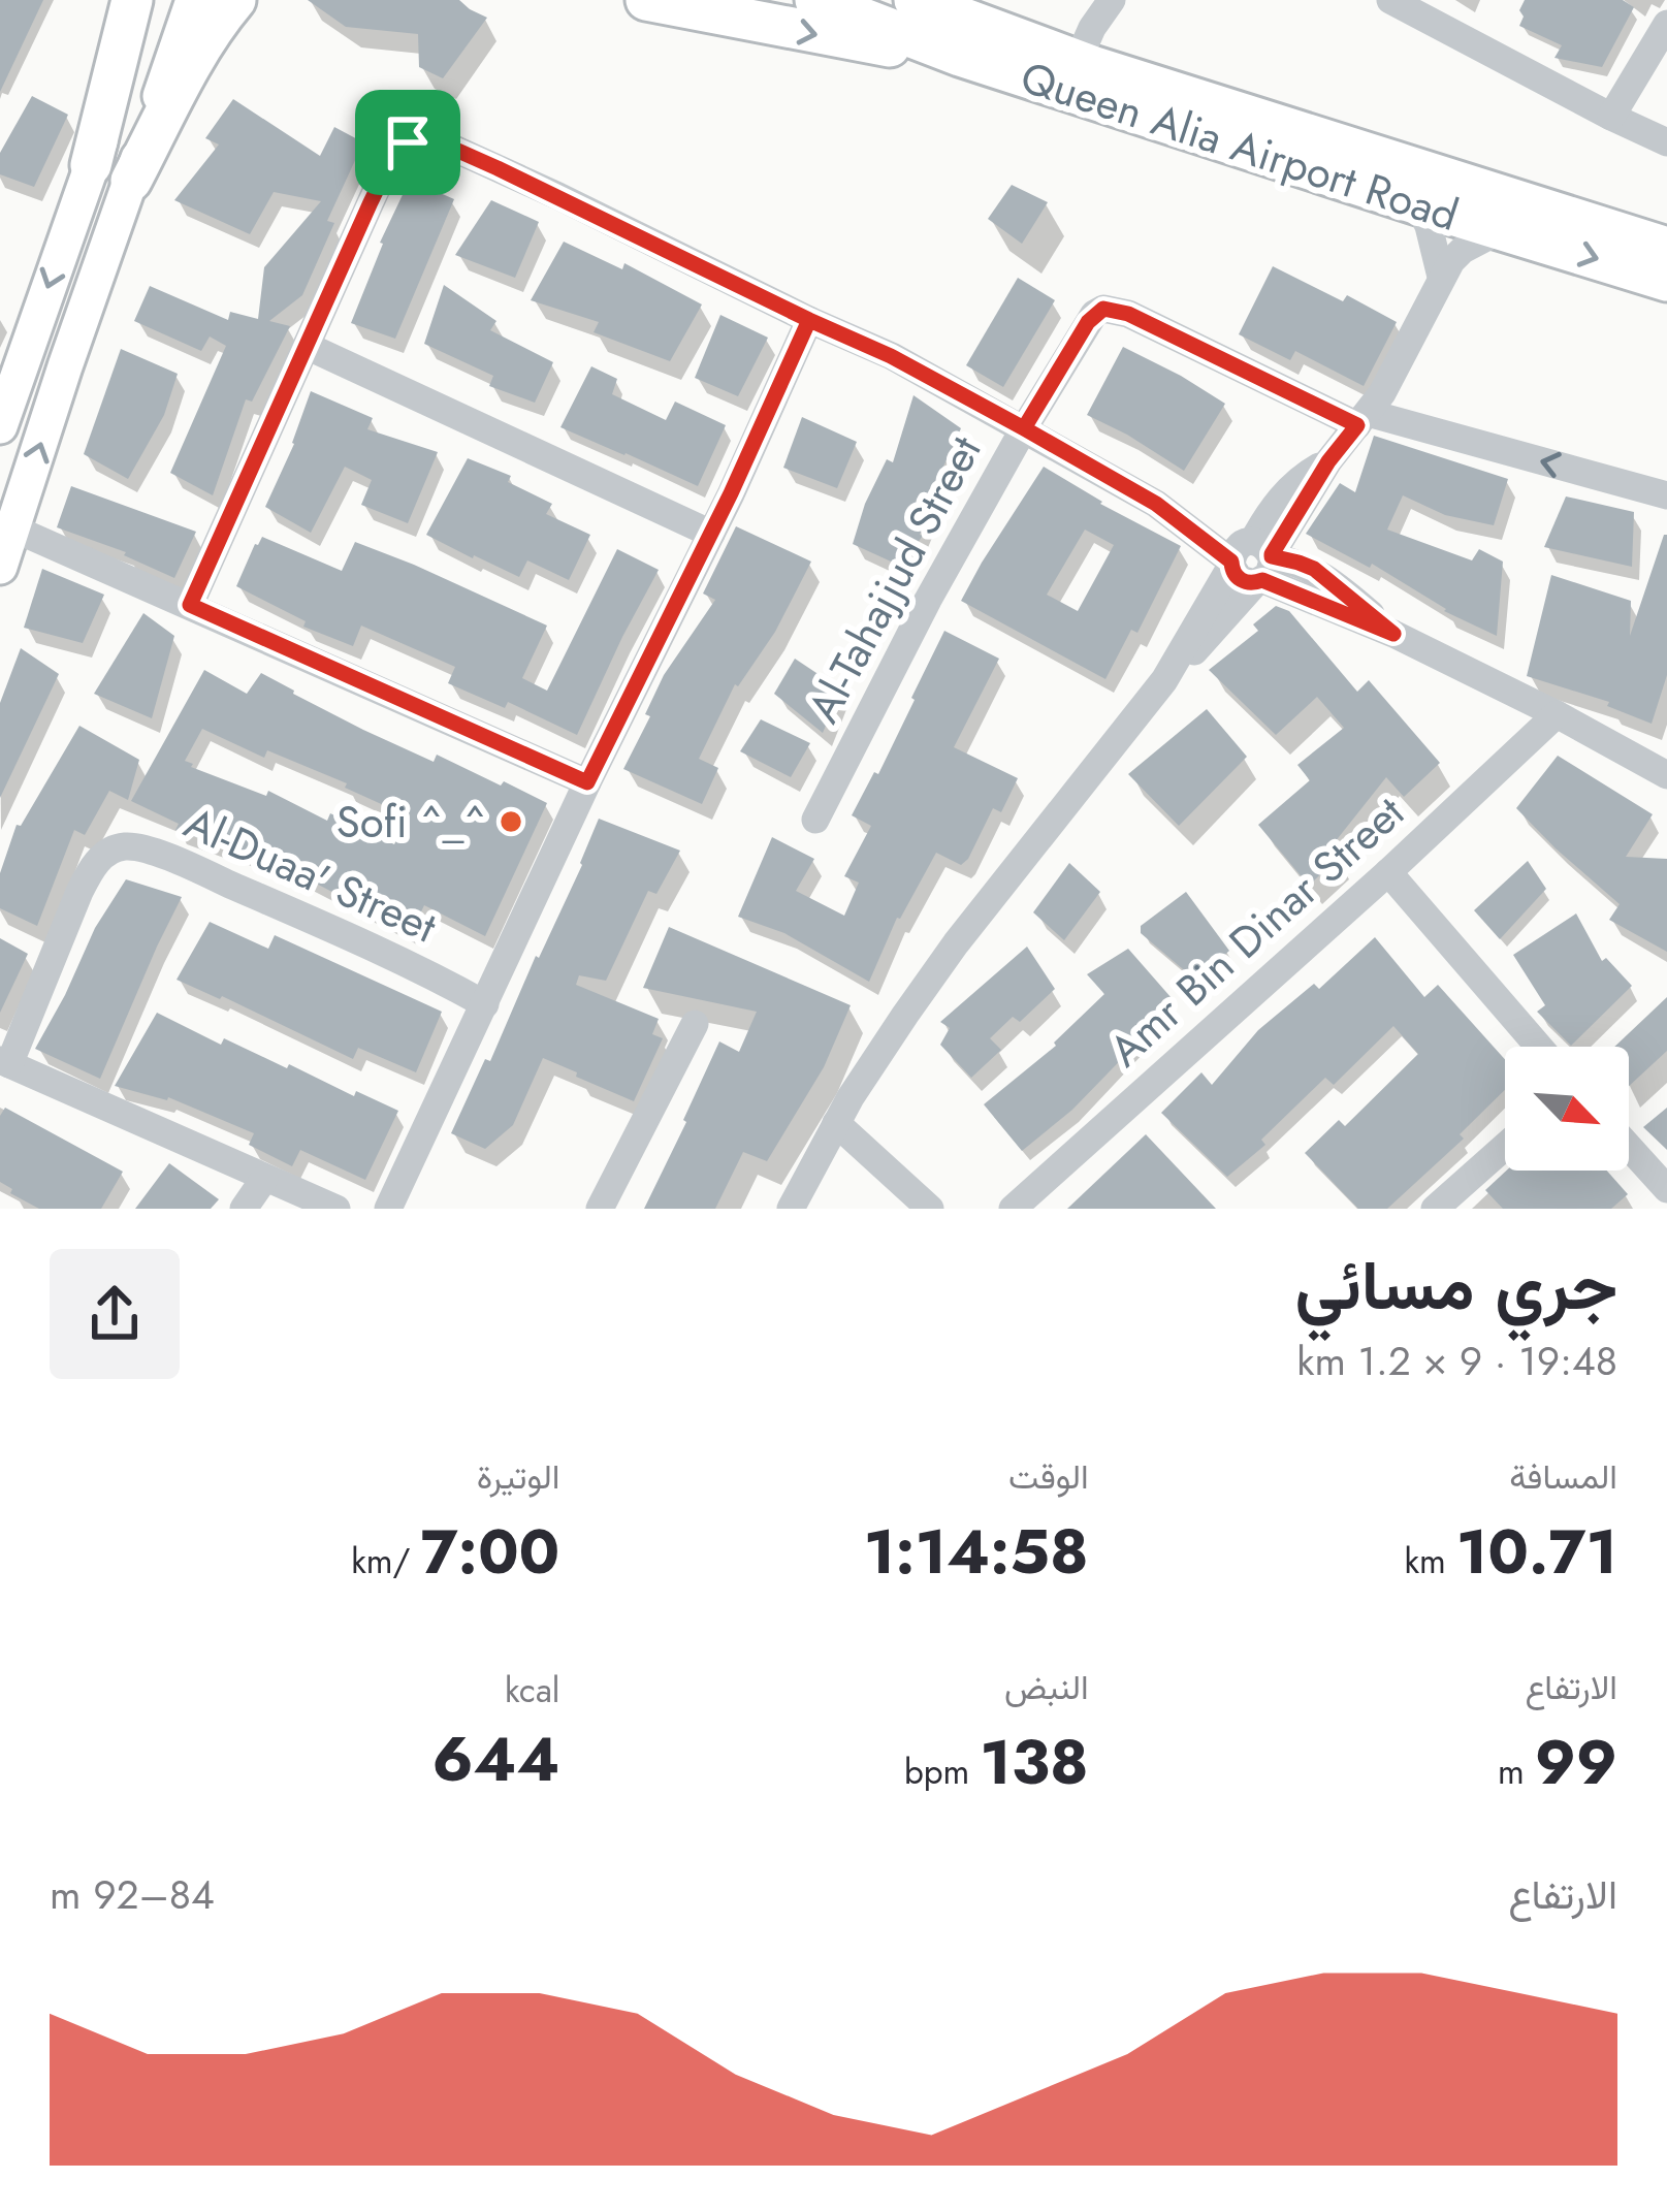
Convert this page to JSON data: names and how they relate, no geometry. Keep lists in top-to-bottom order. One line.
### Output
{"streets":{"highway":["Queen Alia Airport Road"],"street":["Al-Tahajjud Street","Al-Duaa' Street","Amr Bin Dinar Street"]},"places":["Sofi ^_^"],"north":"bottom right","page":{"heading":["جري مسائي","19:48 · 9 × 1.2 km"],"stats":[["المسافة","10.71 km"],["الوقت","1:14:58"],["الوتيرة","7:00 /km"],["الارتفاع","99 m"],["النبض","138 bpm"],["kcal","644"]],"chart":["الارتفاع","84–92 m"]}}
